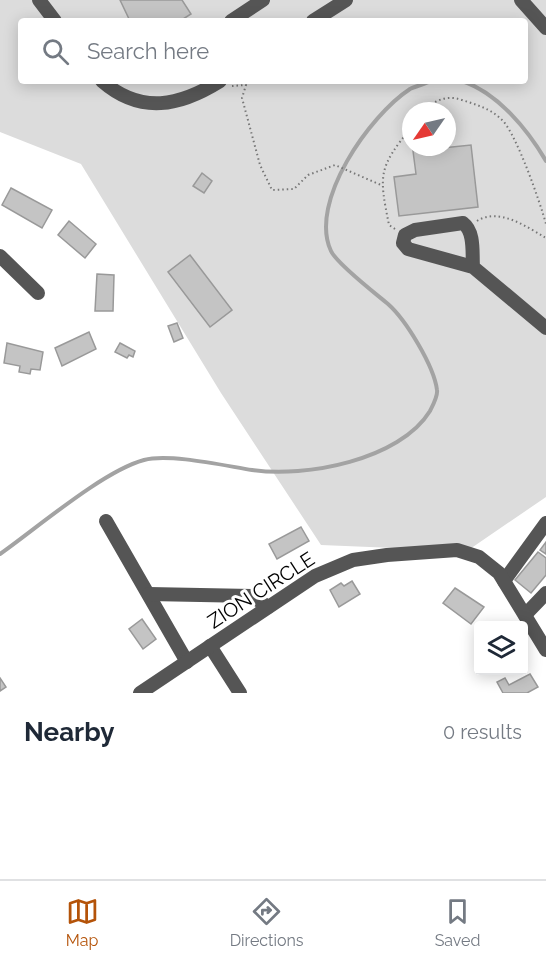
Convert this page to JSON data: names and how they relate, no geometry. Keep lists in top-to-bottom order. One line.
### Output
{"streets":{"street":["ZION CIRCLE"]},"north":"bottom left","page":{"search":"Search here","heading":["Nearby","0 results"],"nav":["Map","Directions","Saved"]}}
